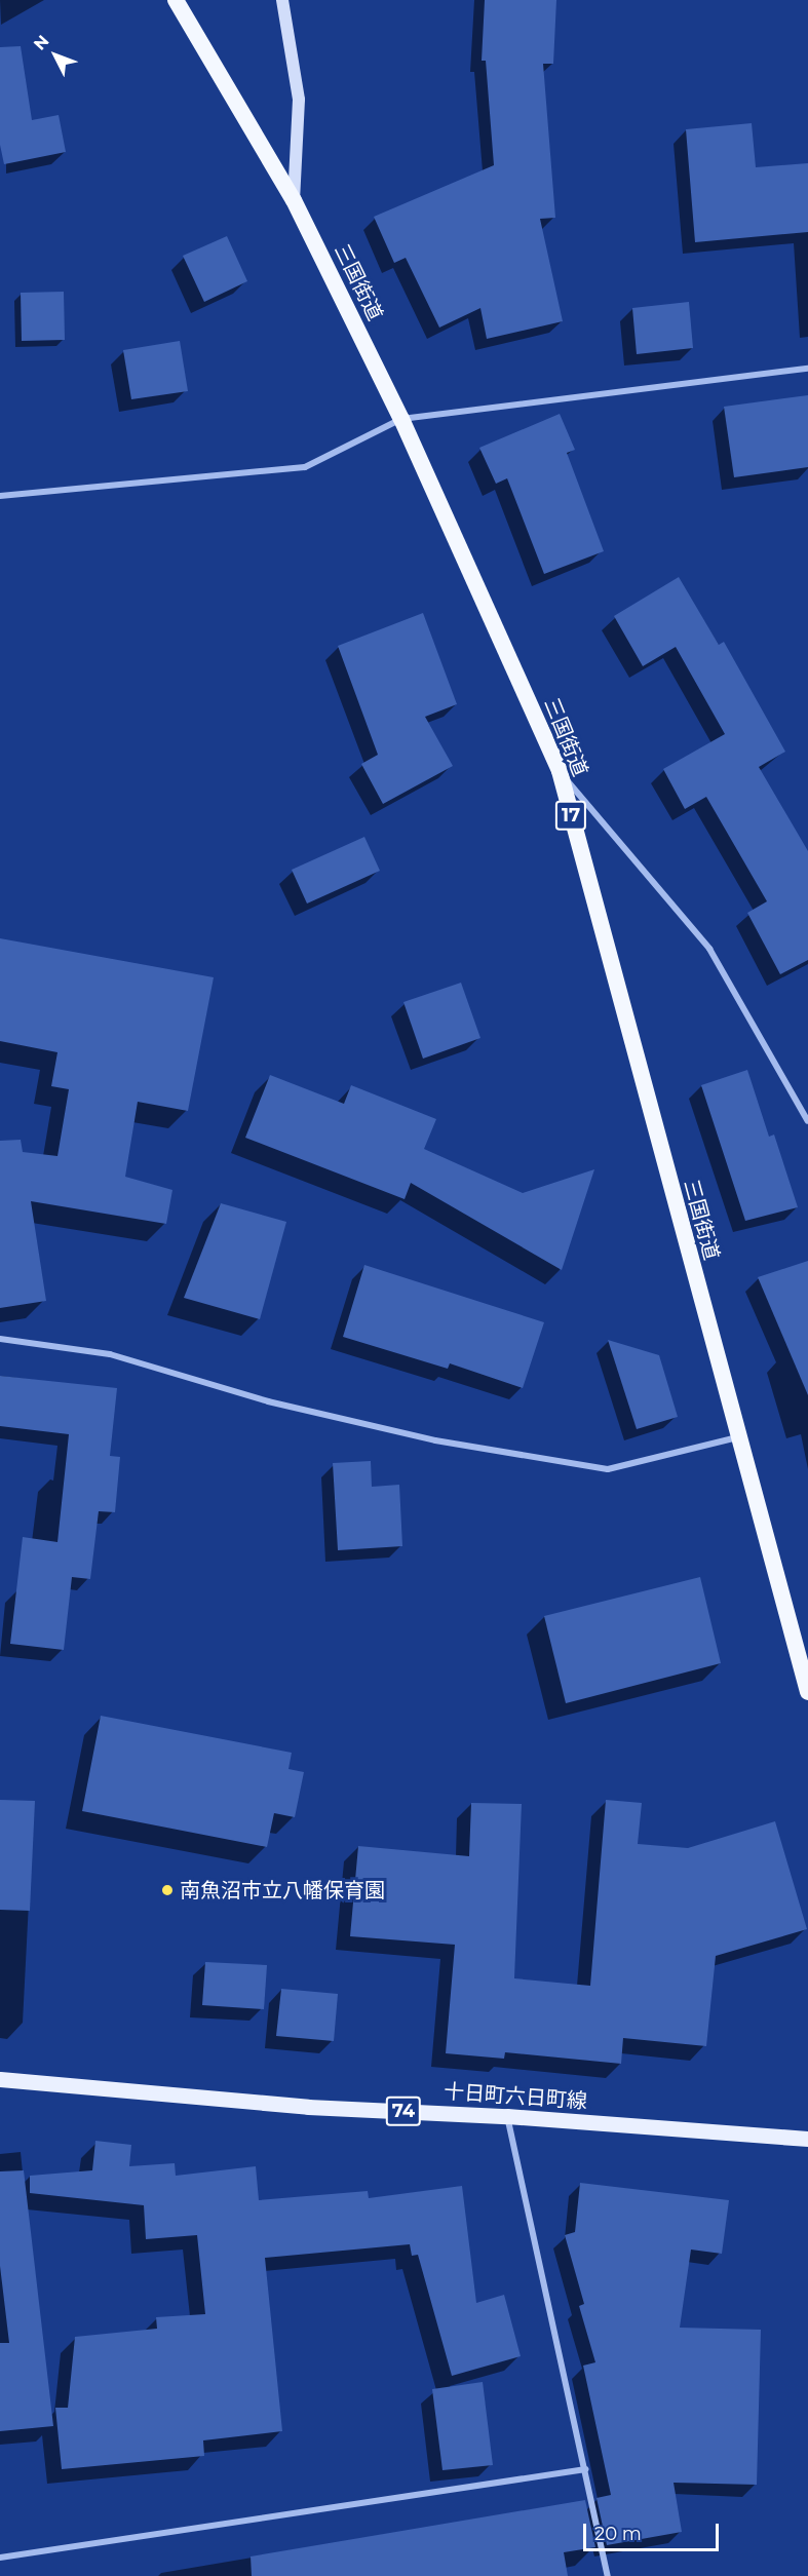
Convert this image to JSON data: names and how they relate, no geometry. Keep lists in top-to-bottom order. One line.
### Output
{"streets":{"highway":["三国街道","17"],"main road":["十日町六日町線","74"]},"places":["南魚沼市立八幡保育園"],"scale_bar":"20 m","north":"top left"}
